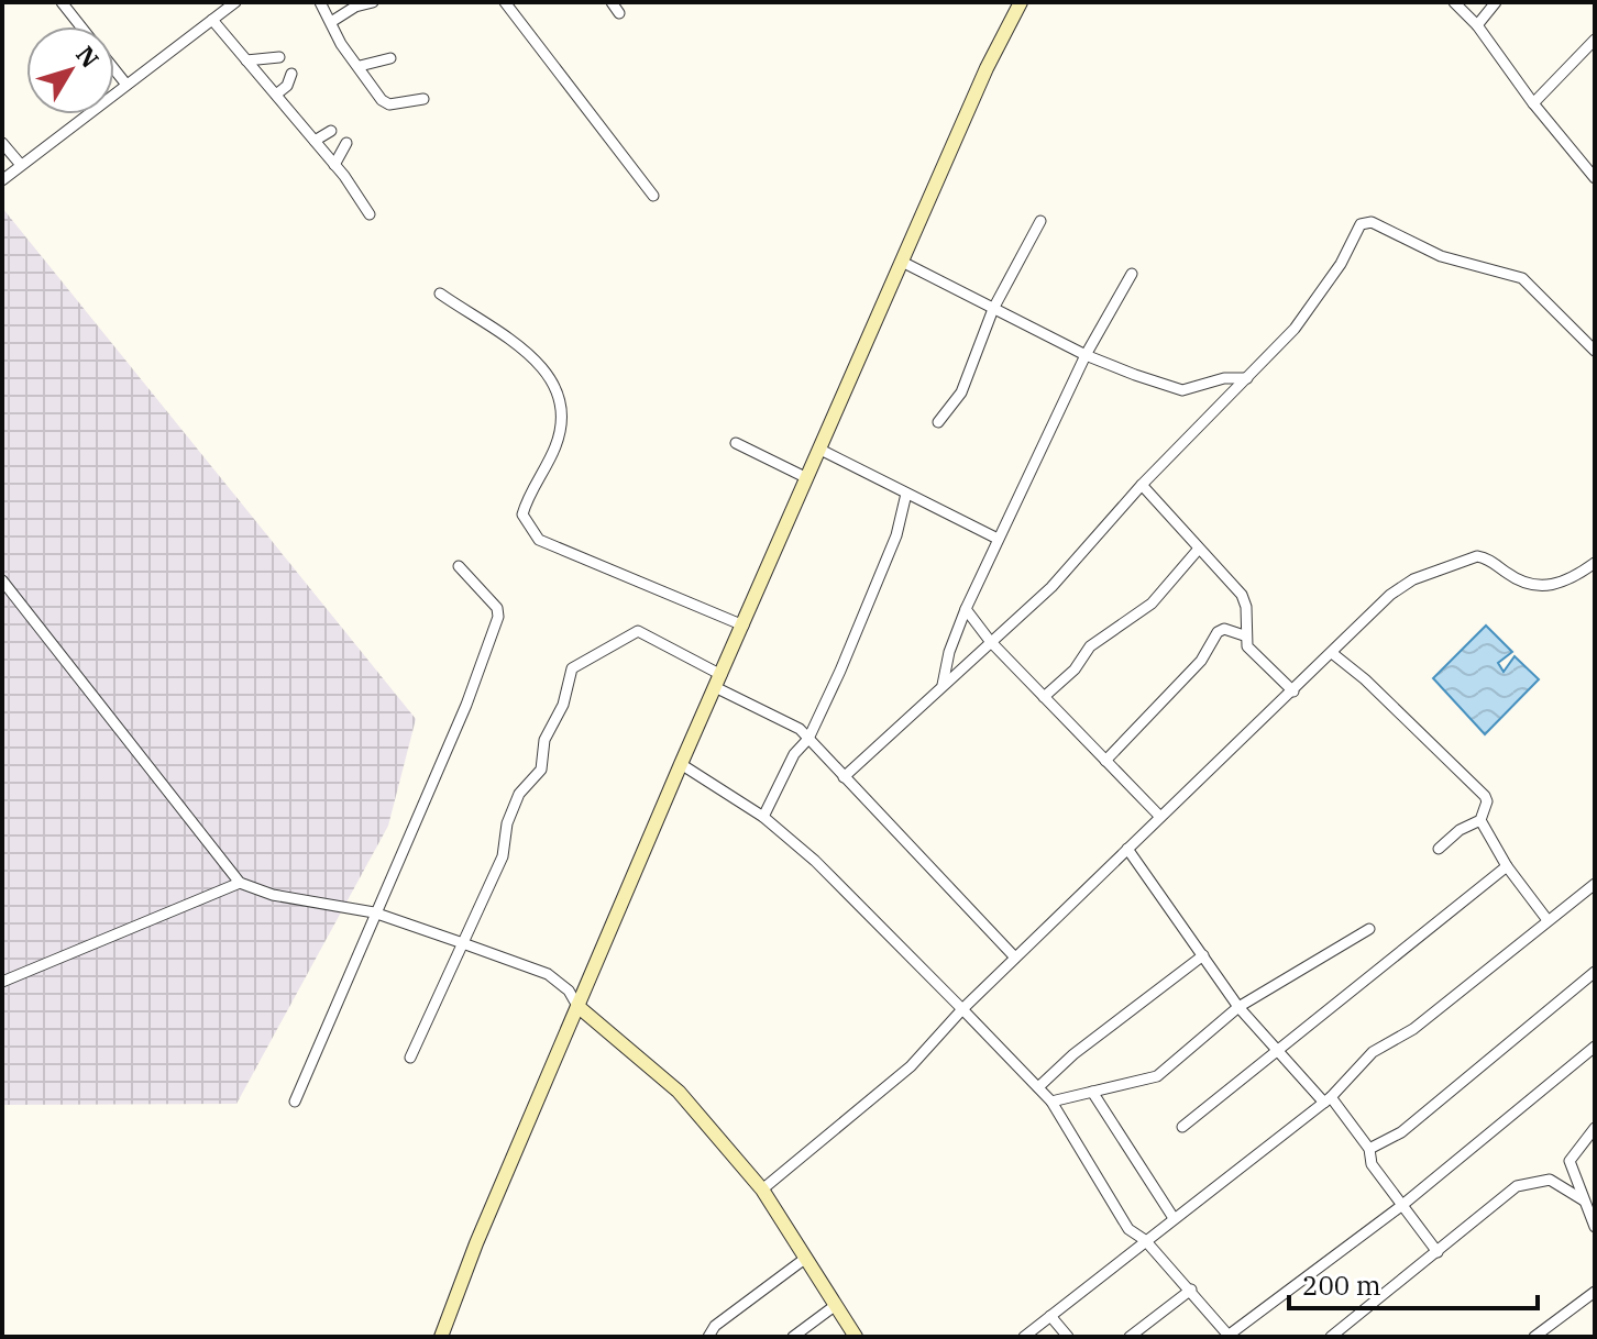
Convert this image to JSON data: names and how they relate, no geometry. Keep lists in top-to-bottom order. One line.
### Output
{"scale_bar":"200 m","north":"top right"}
